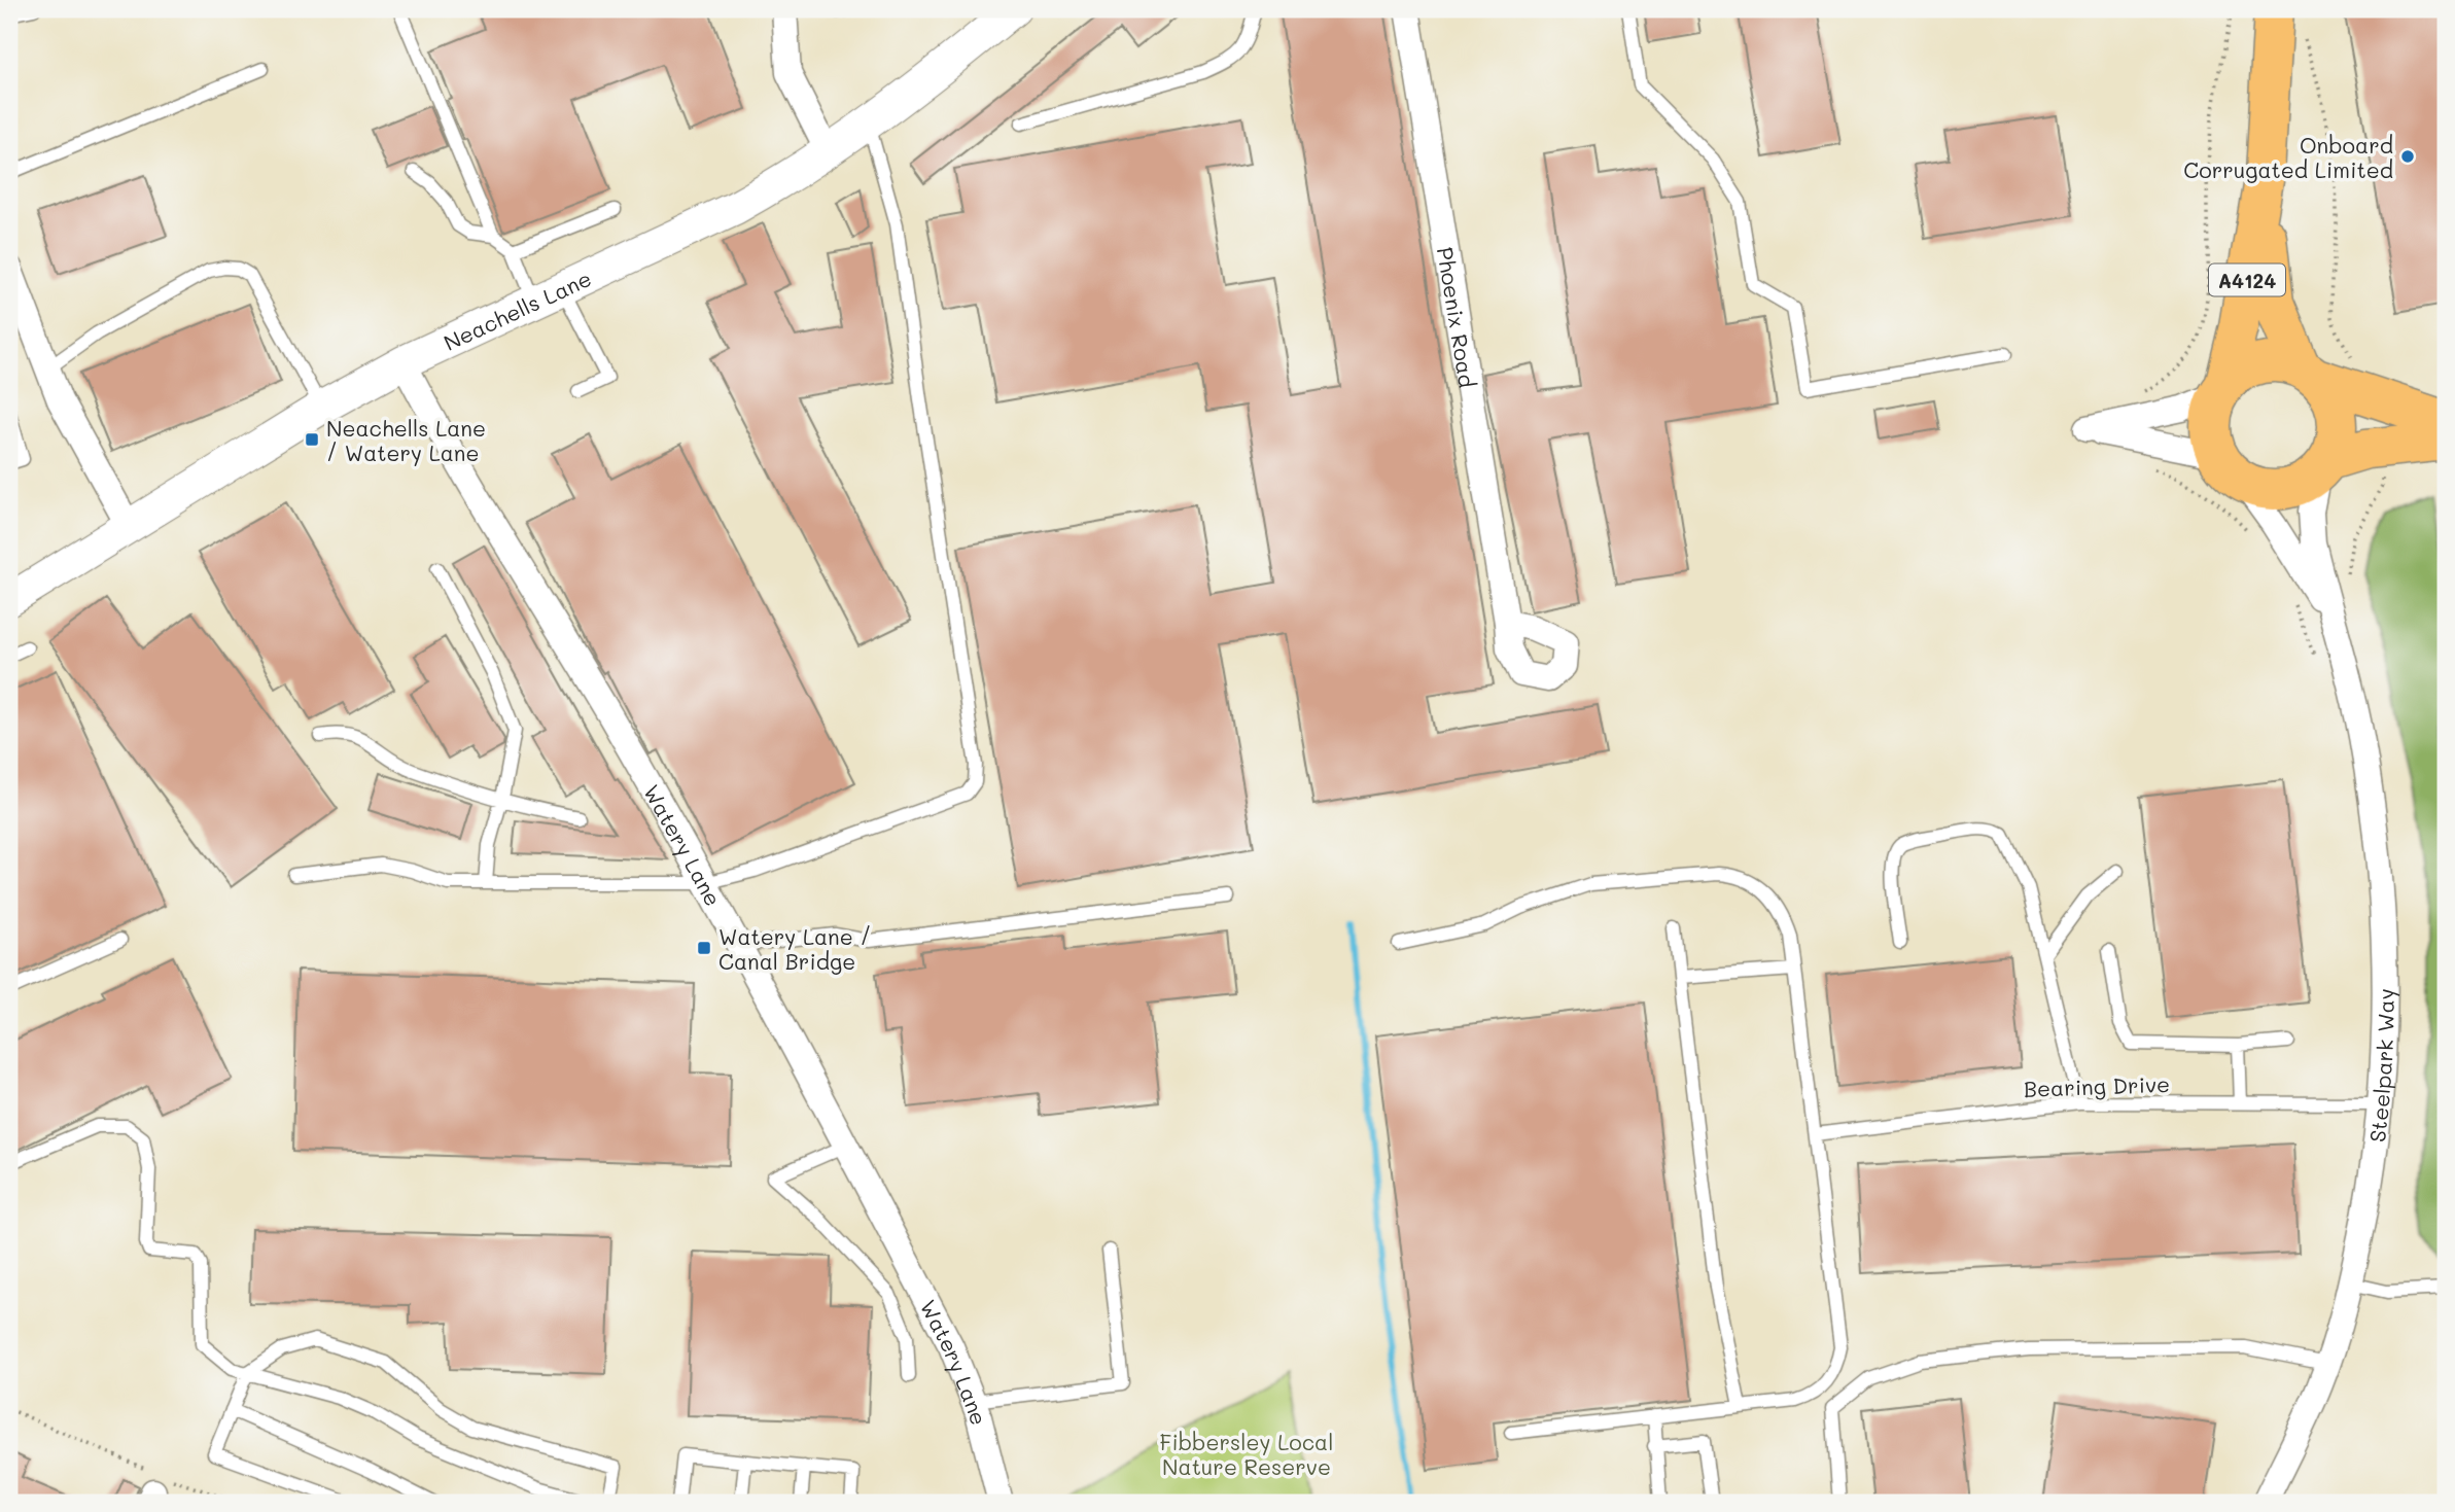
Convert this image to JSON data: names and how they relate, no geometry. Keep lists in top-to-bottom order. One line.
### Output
{"streets":{"main road":["A4124"],"street":["Neachells Lane","Phoenix Road","Watery Lane","Steelpark Way"],"lane":["Bearing Drive"]},"crossings":[["A4124","Steelpark Way"],["Neachells Lane","Watery Lane"],["Steelpark Way","Bearing Drive"]],"parks":["Fibbersley Local Nature Reserve"],"places":{"other":["Onboard Corrugated Limited"],"transit":["Neachells Lane / Watery Lane","Watery Lane / Canal Bridge"]}}
